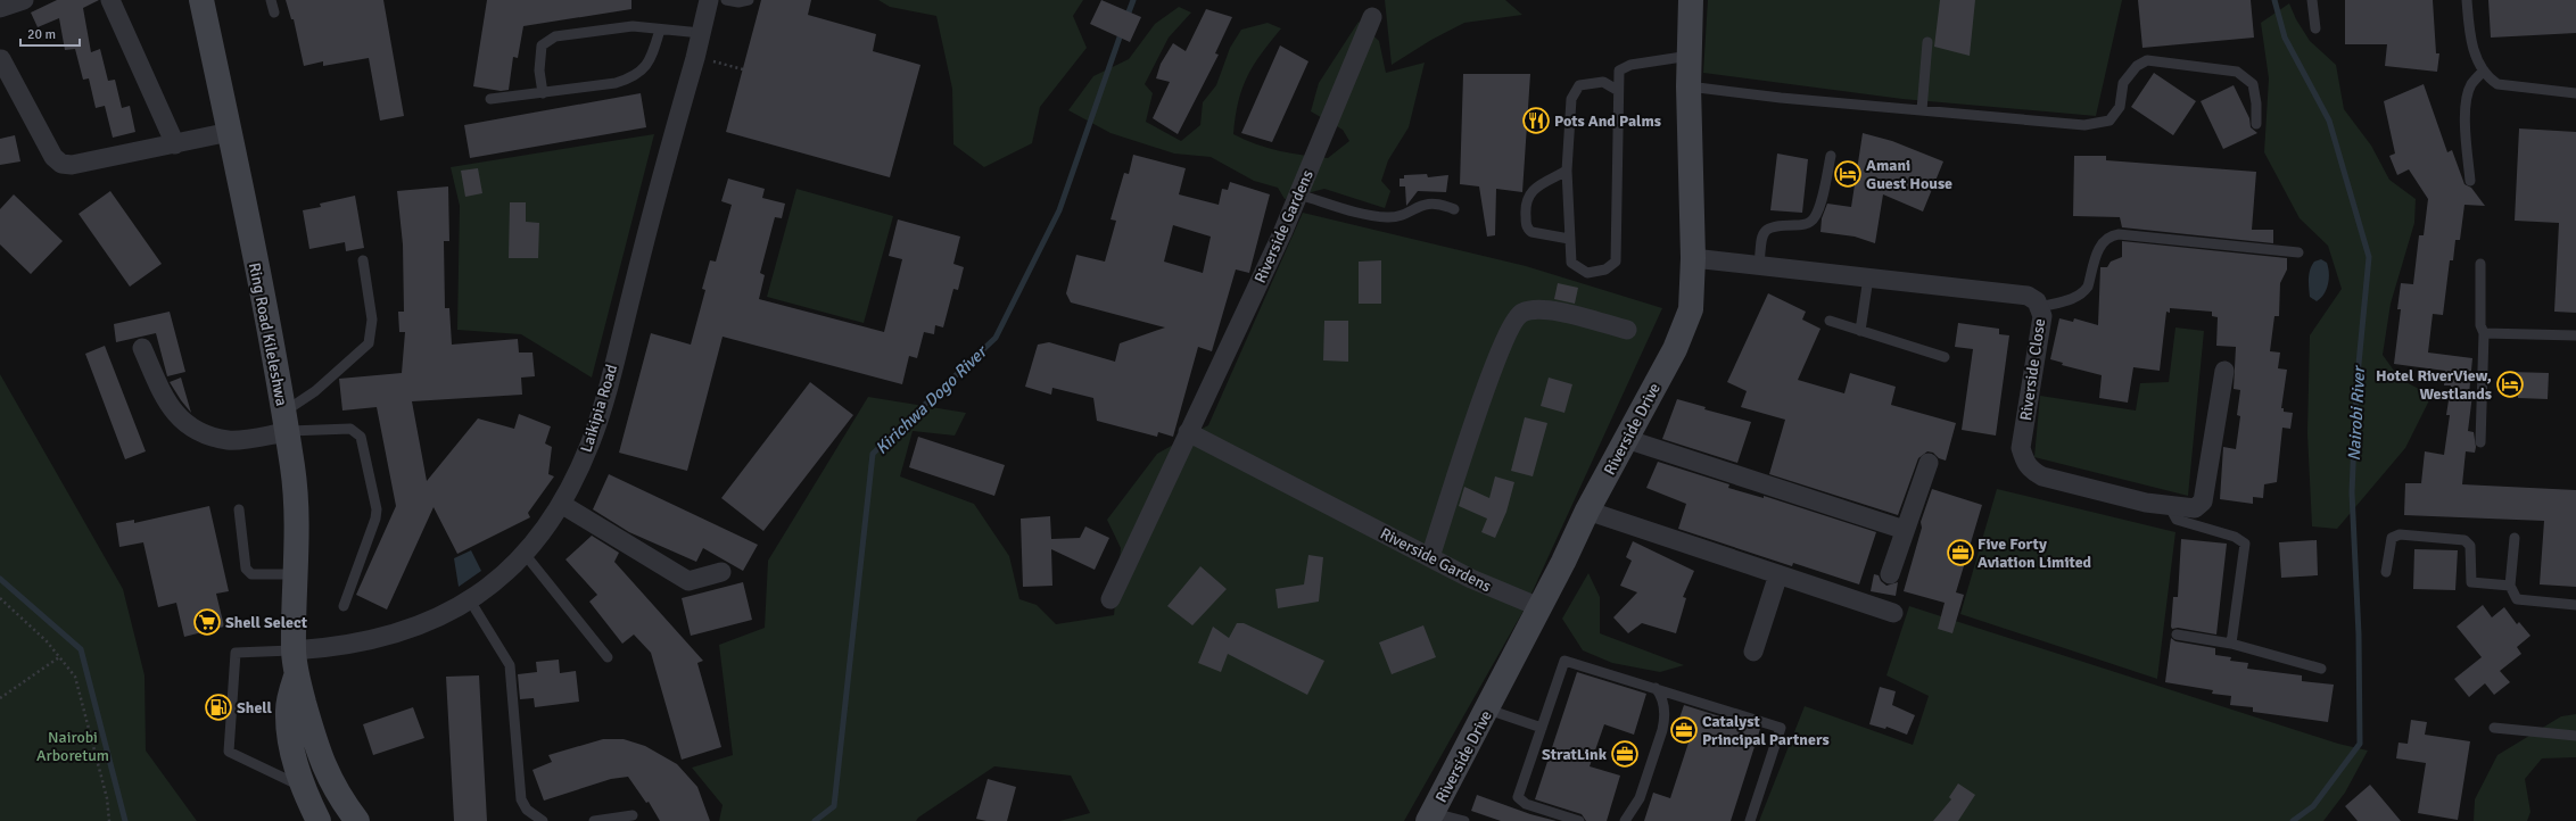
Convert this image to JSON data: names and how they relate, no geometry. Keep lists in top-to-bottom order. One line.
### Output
{"streets":{"main road":["Ring Road Kileleshwa","Riverside Drive"],"street":["Riverside Gardens","Riverside Close","Laikipia Road"]},"crossings":[["Riverside Gardens","Riverside Drive"],["Ring Road Kileleshwa","Laikipia Road"],["Riverside Close","Riverside Drive"]],"water":["Kirichwa Dogo River","Nairobi River"],"parks":["Nairobi Arboretum"],"places":{"restaurant":["Pots And Palms"],"hotel":["Amani Guest House","Hotel RiverView, Westlands"],"office":["Five Forty Aviation Limited","Catalyst Principal Partners","StratLink"],"supermarket":["Shell Select"],"fuel station":["Shell"]},"scale_bar":"20 m"}
